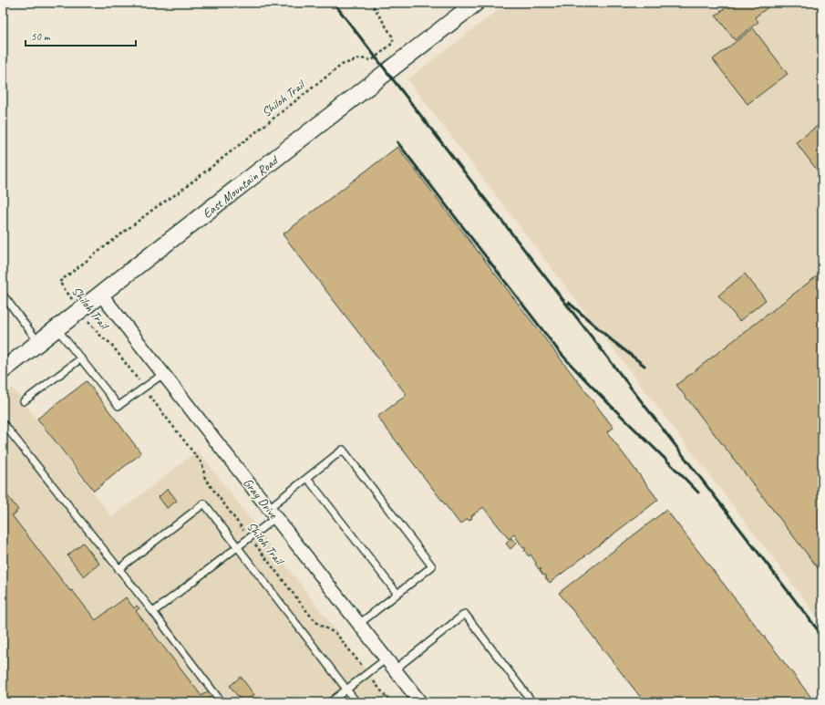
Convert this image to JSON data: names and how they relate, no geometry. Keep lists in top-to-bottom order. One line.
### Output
{"streets":{"street":["East Mountain Road","Gray Drive"],"path":["Shiloh Trail"]},"crossings":[["Shiloh Trail","East Mountain Road"],["East Mountain Road","Gray Drive"]],"scale_bar":"50 m"}
